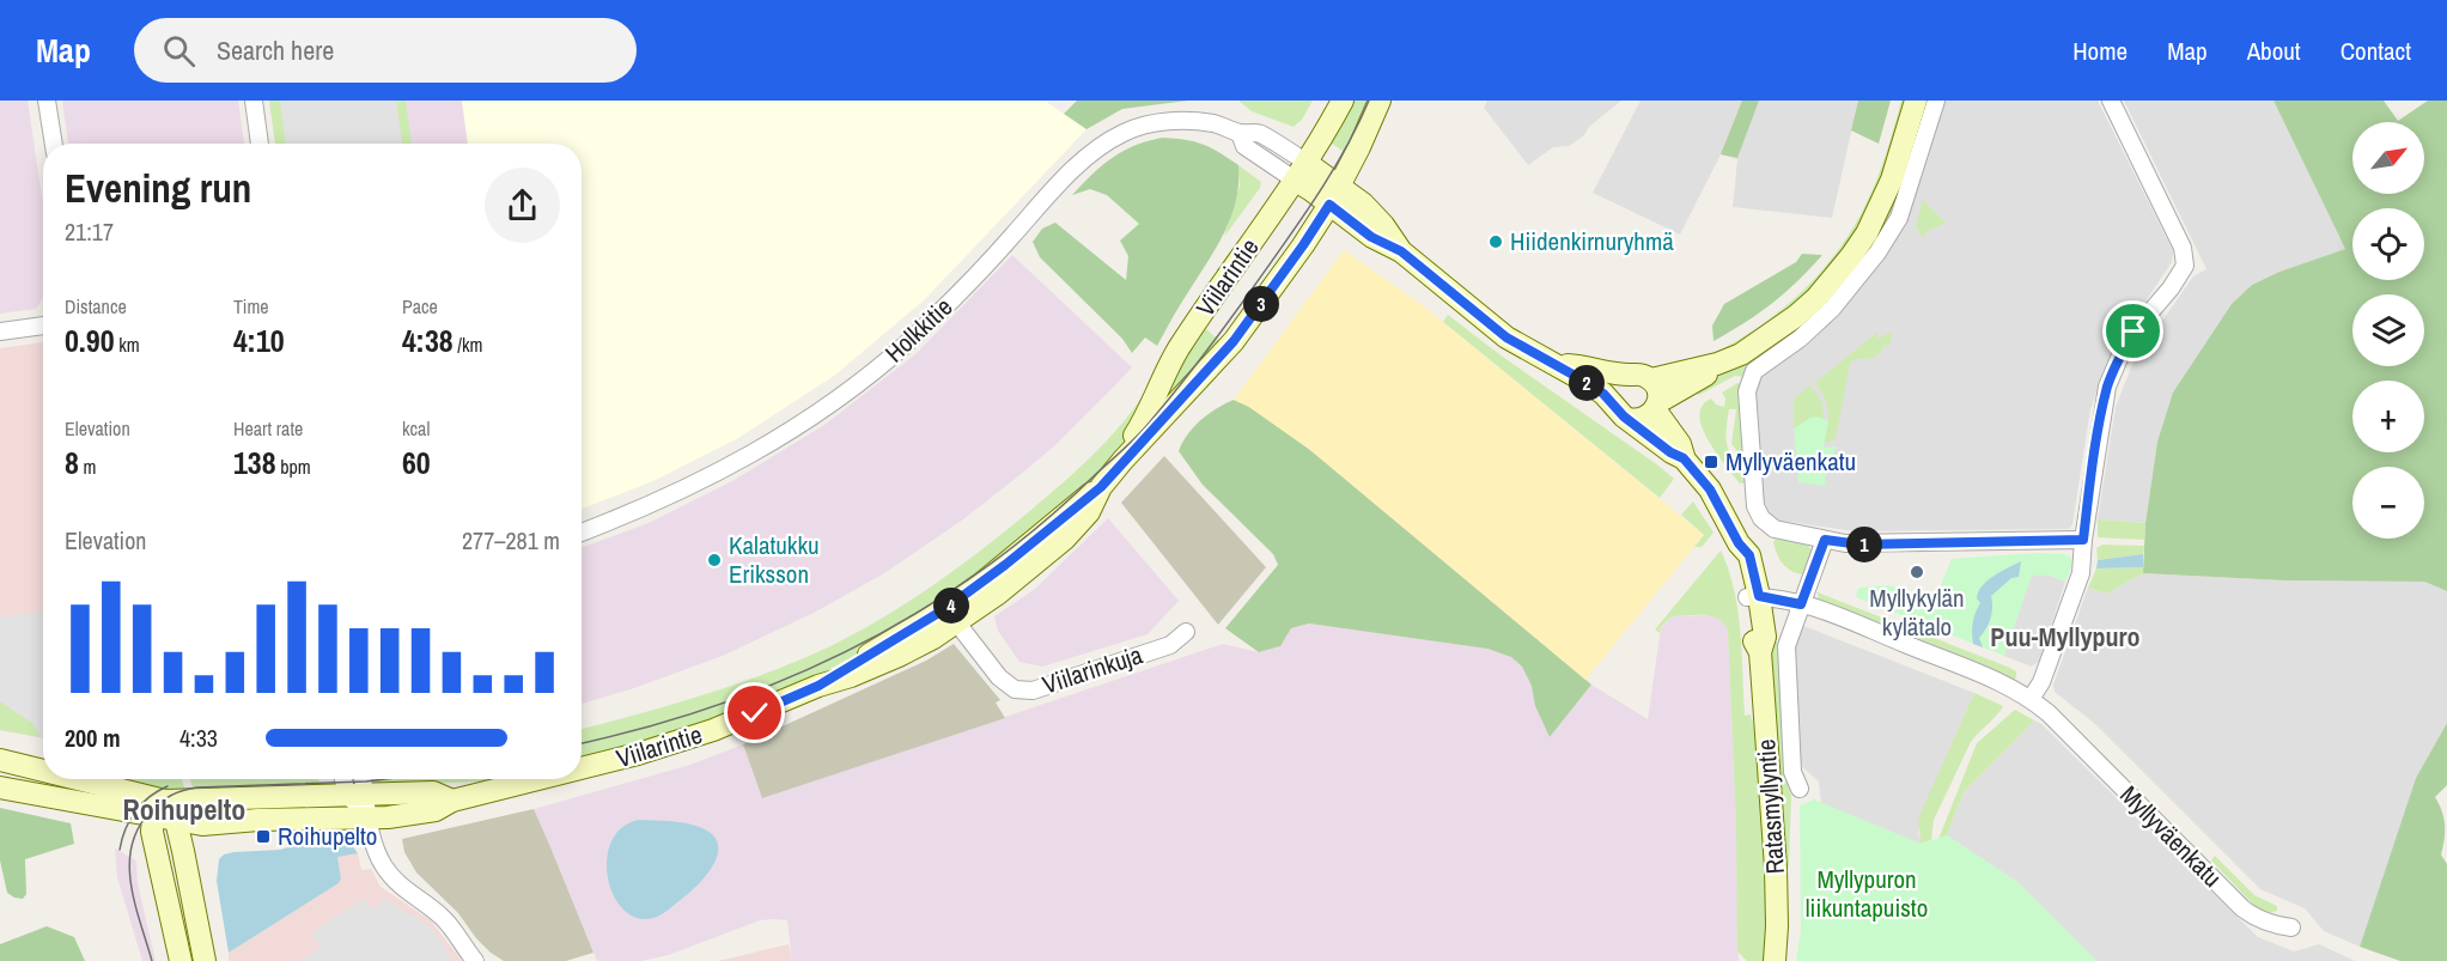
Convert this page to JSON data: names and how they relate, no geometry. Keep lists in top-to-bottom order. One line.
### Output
{"streets":{"main road":["Viilarintie","Ratasmyllyntie"],"street":["Holkkitie","Viilarinkuja","Myllyväenkatu"]},"crossings":[["Viilarintie","Holkkitie"],["Viilarintie","Viilarinkuja"],["Viilarintie","Ratasmyllyntie"],["Holkkitie","Ratasmyllyntie"],["Ratasmyllyntie","Myllyväenkatu"]],"districts":["Puu-Myllypuro","Roihupelto"],"parks":["Myllypuron liikuntapuisto"],"places":{"other":["Hiidenkirnuryhmä","Kalatukku Eriksson","Myllykylän kylätalo"],"transit":["Myllyväenkatu","Roihupelto"]},"north":"top right","page":{"header":"Map","search":"Search here","nav":["Home","Map","About","Contact"],"map_buttons":["+","−"],"heading":["Evening run","21:17"],"stats":[["Distance","0.90 km"],["Time","4:10"],["Pace","4:38 /km"],["Elevation","8 m"],["Heart rate","138 bpm"],["kcal","60"]],"pins":["3","2","1","4"],"chart":["Elevation","277–281 m"],"list":[{"name":"200 m","note":"4:33"}]}}
